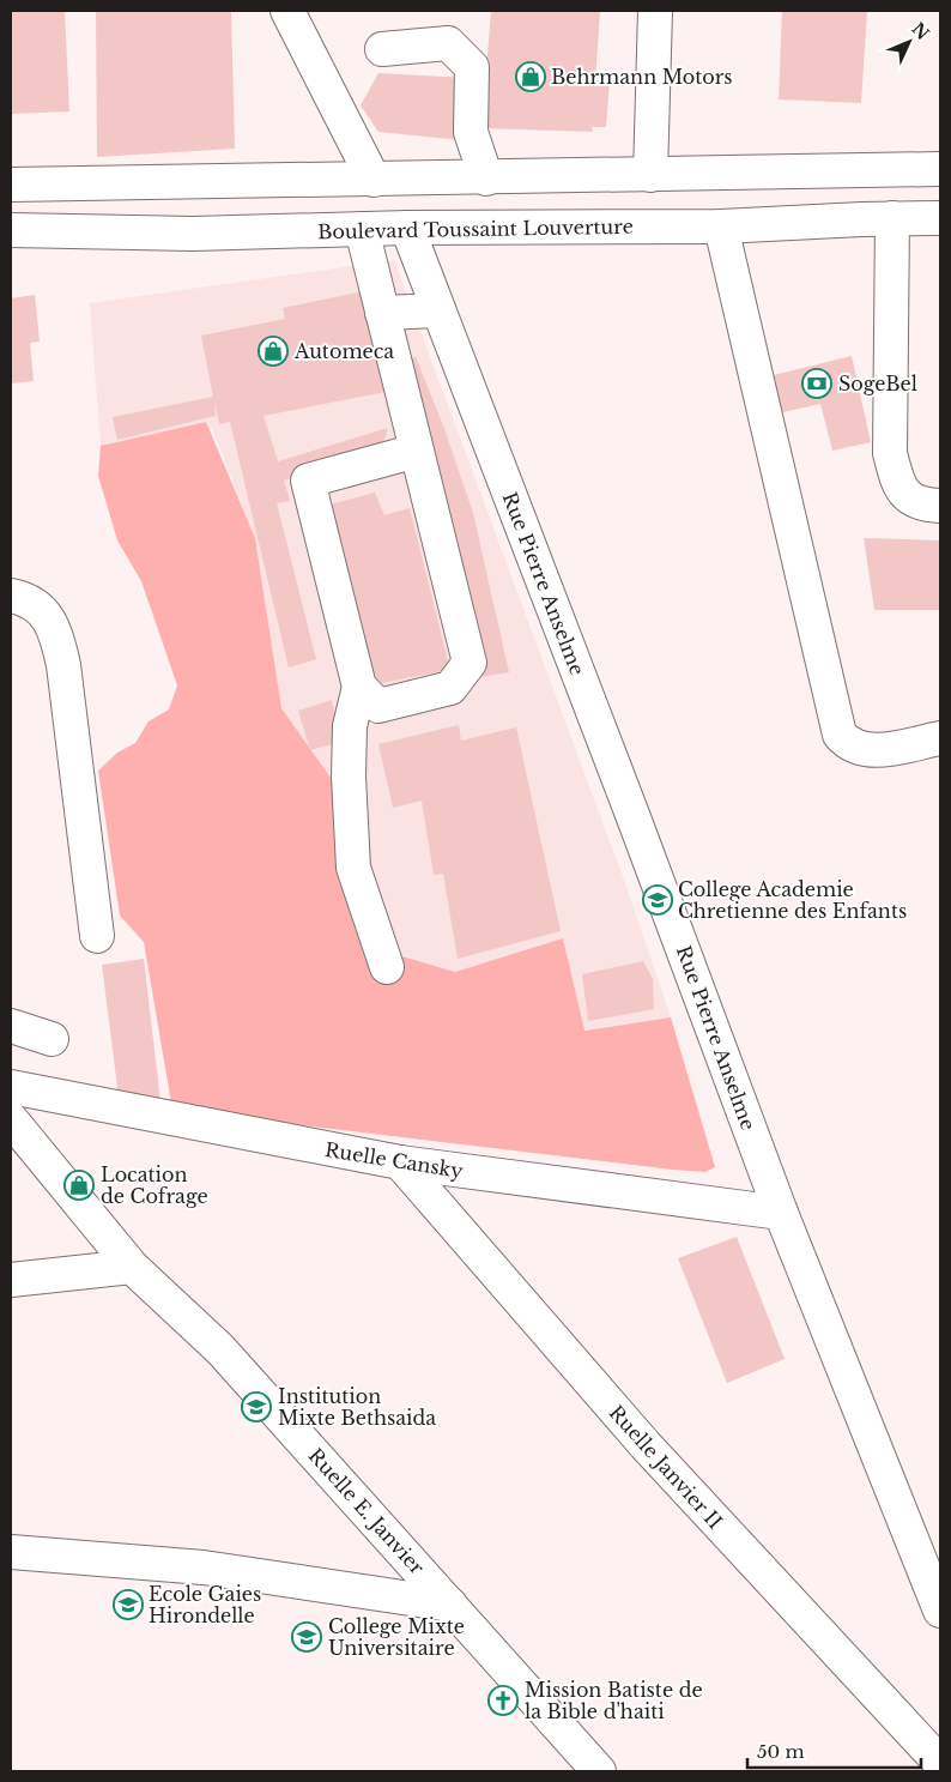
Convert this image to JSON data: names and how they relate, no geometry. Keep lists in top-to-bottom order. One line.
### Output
{"streets":{"street":["Boulevard Toussaint Louverture","Rue Pierre Anselme","Ruelle Cansky","Ruelle Janvier II","Ruelle E. Janvier"]},"crossings":[["Boulevard Toussaint Louverture","Rue Pierre Anselme"],["Rue Pierre Anselme","Ruelle Cansky"],["Ruelle Cansky","Ruelle Janvier II"]],"places":{"shop":["Behrmann Motors","Automeca","Location de Cofrage"],"bank":["SogeBel"],"school or university":["College Academie Chretienne des Enfants","Institution Mixte Bethsaida","Ecole Gaies Hirondelle","College Mixte Universitaire"],"church":["Mission Batiste de la Bible d'haiti"]},"scale_bar":"50 m","north":"top right"}
